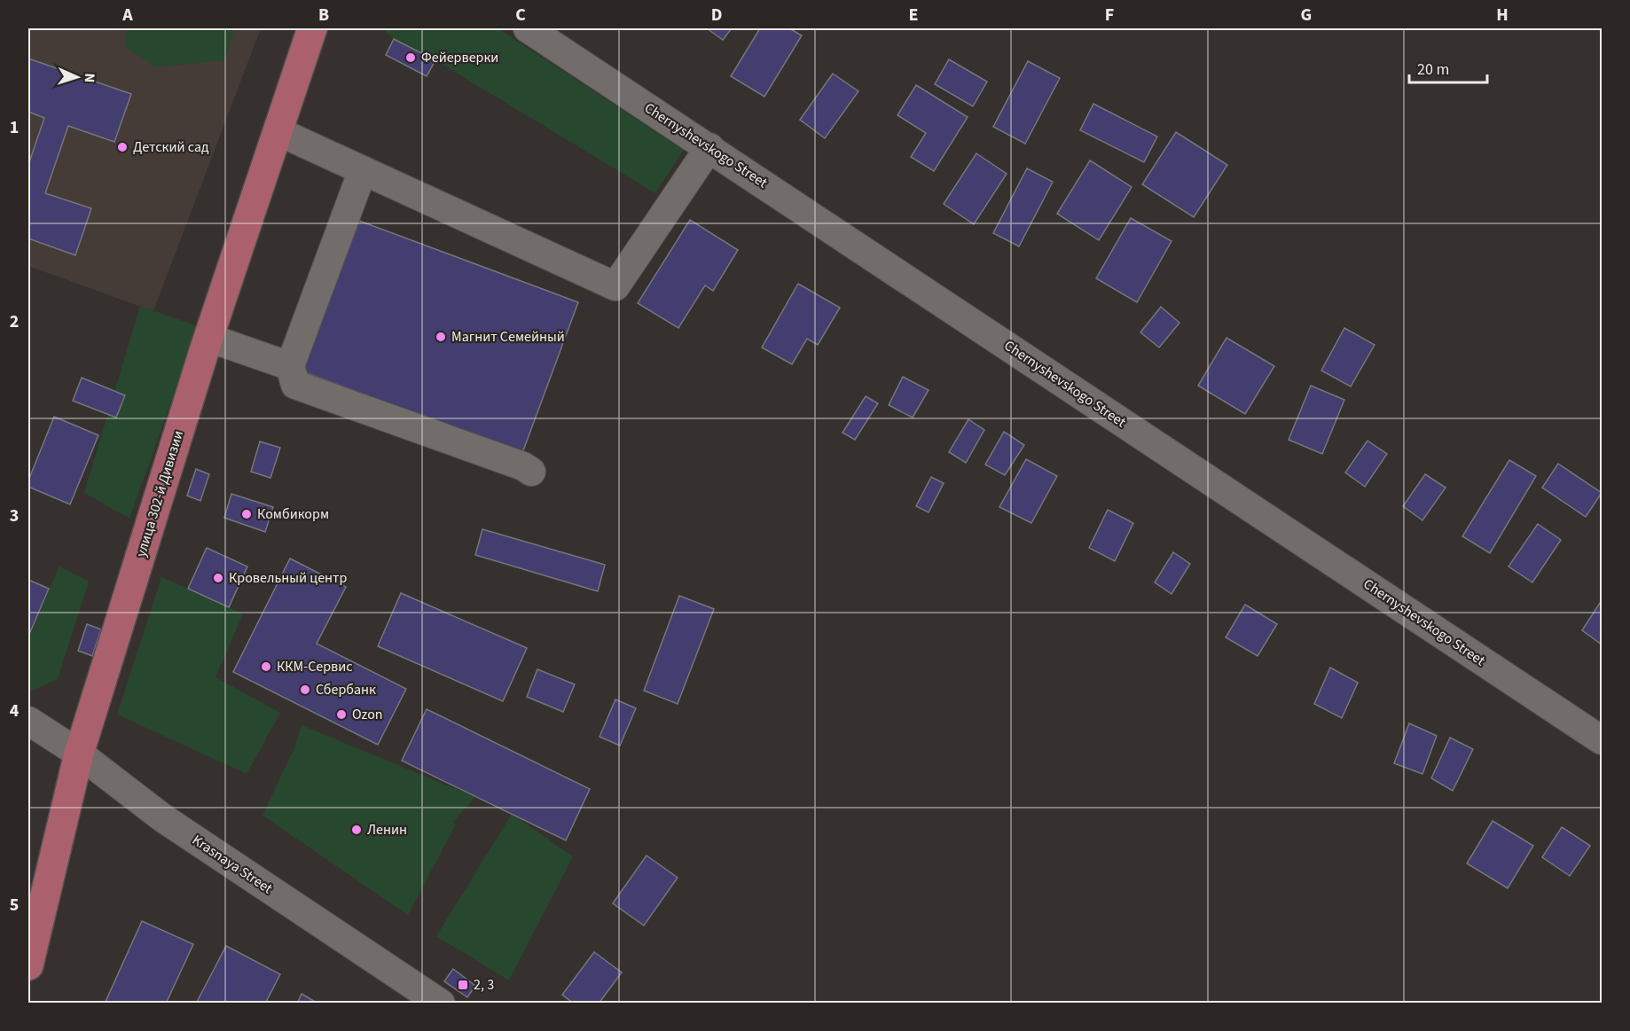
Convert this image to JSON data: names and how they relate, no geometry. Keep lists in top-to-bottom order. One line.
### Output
{"streets":{"main road":["улица 302-й Дивизии"],"street":["Chernyshevskogo Street","Krasnaya Street"]},"crossings":[["улица 302-й Дивизии","Krasnaya Street"]],"places":{"other":["Фейерверки","Детский сад","Магнит Семейный","Комбикорм","Кровельный центр","ККМ-Сервис","Сбербанк","Ozon","Ленин"],"transit":["2, 3"]},"scale_bar":"20 m","north":"right","grid":{"columns":["A","B","C","D","E","F","G","H"],"rows":["1","2","3","4","5"]}}
